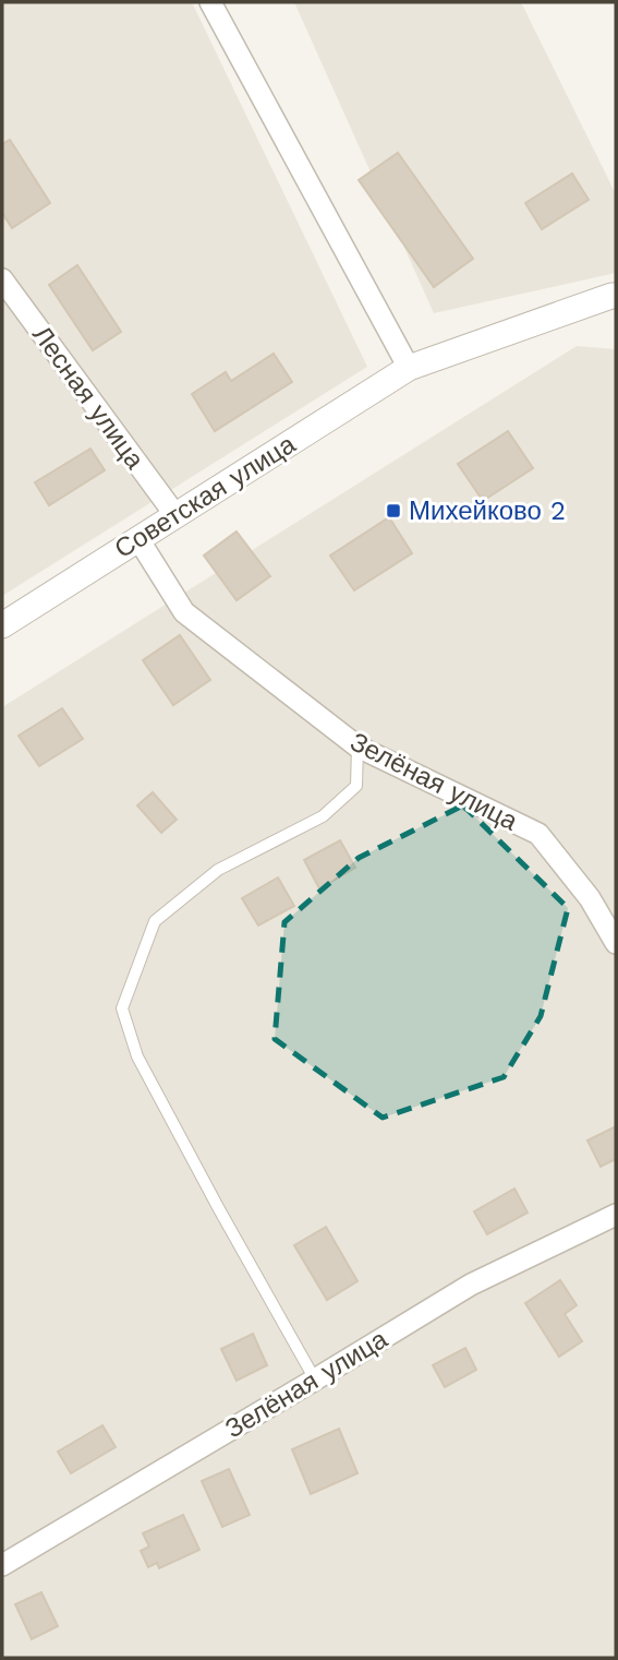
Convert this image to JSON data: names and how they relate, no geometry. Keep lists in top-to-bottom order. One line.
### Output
{"streets":{"street":["Лесная улица","Советская улица","Зелёная улица"]},"crossings":[["Лесная улица","Советская улица"],["Советская улица","Зелёная улица"]],"places":{"transit":["Михейково 2"]}}
